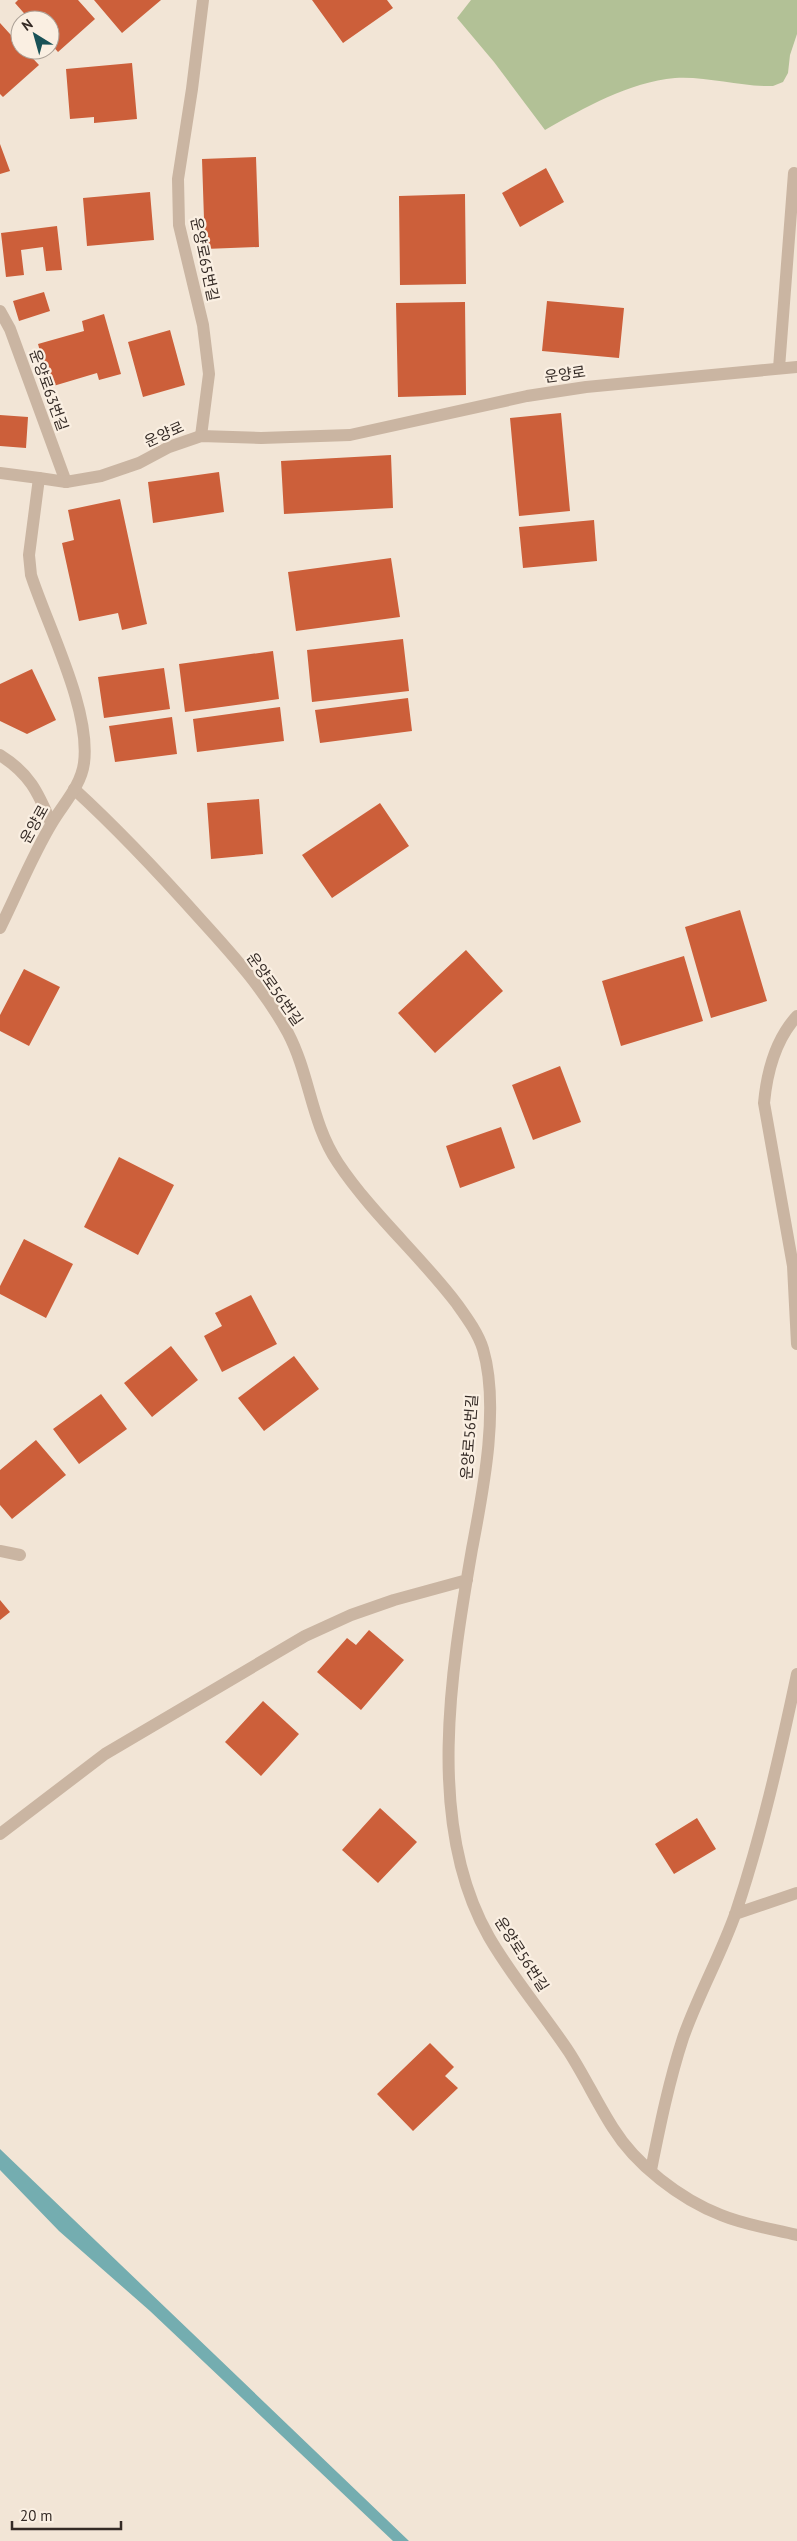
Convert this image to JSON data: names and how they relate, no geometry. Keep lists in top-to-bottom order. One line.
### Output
{"streets":{"street":["운양로65번길","운양로","운양로63번길","운양로56번길"]},"crossings":[["운양로65번길","운양로"],["운양로","운양로63번길"],["운양로","운양로56번길"]],"scale_bar":"20 m","north":"top left"}
